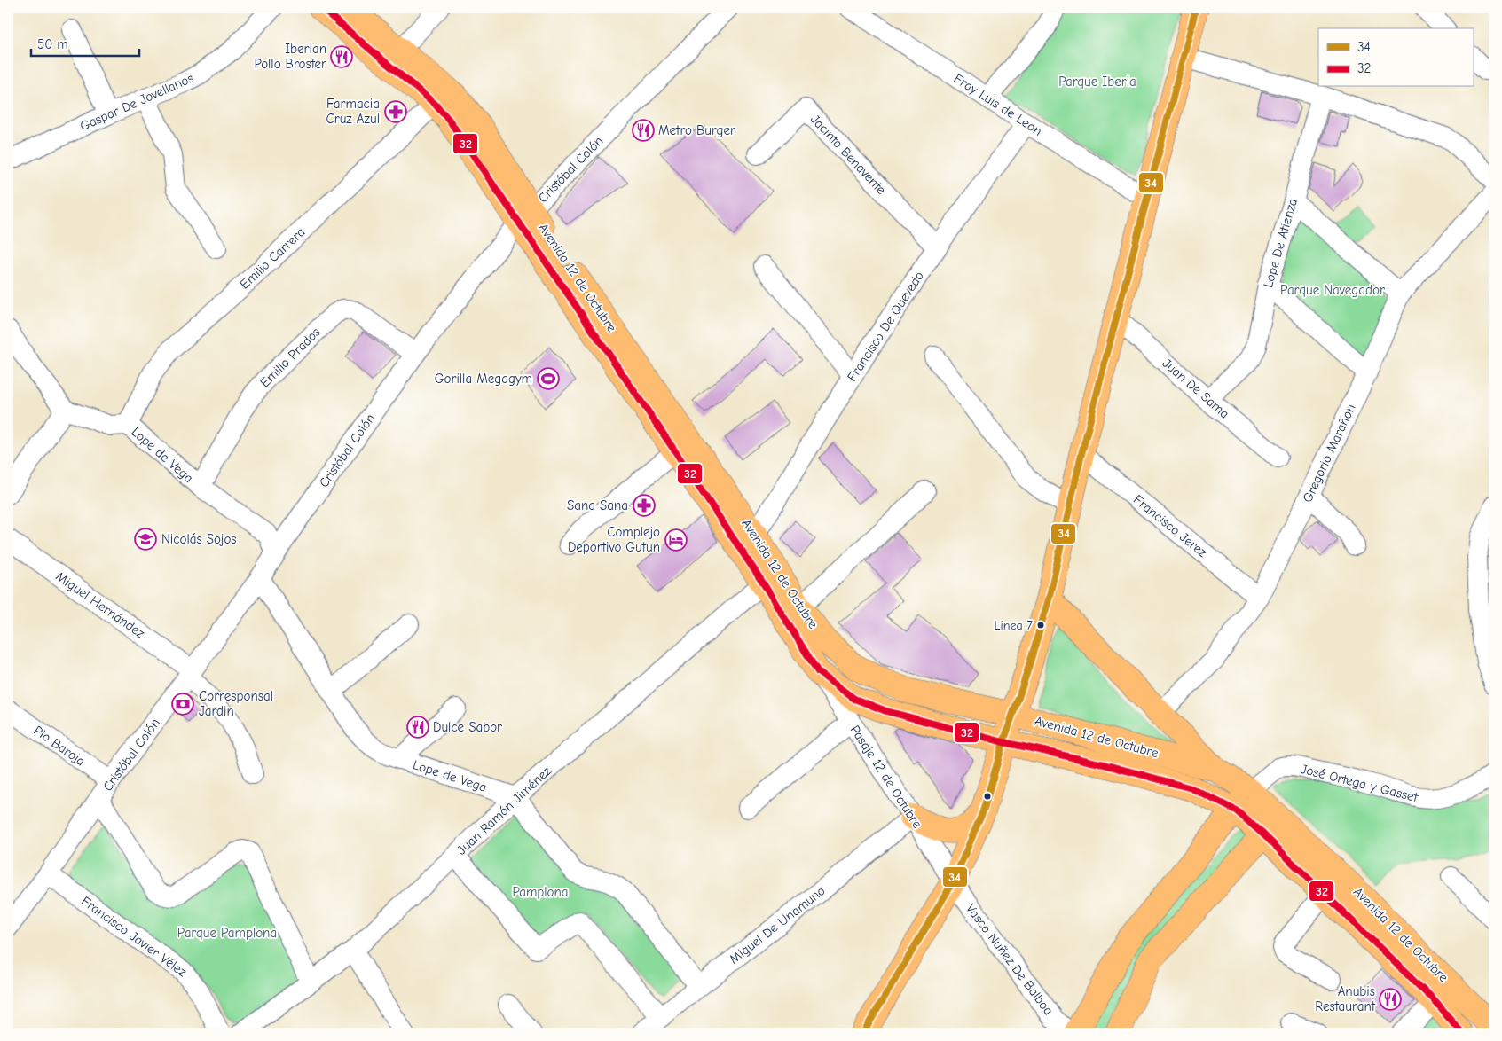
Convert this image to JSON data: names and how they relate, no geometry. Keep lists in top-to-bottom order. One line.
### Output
{"streets":{"main road":["Avenida 12 de Octubre","José Ortega y Gasset"],"street":["Gaspar De Jovellanos","Fray Luis de Leon","Jacinto Benavente","Cristóbal Colón","Lope De Atienza","Emilio Carrera","Francisco De Quevedo","Emilio Prados","Juan De Sama","Gregorio Marañon","Lope de Vega","Francisco Jerez","Miguel Hernández","Pio Baroja","Pasaje 12 de Octubre","Juan Ramón Jiménez","Miguel De Unamuno","Francisco Javier Vélez","Vasco Nuñez De Balboa"]},"crossings":[["Fray Luis de Leon","Francisco De Quevedo"],["Jacinto Benavente","Francisco De Quevedo"],["Cristóbal Colón","Avenida 12 de Octubre"],["Cristóbal Colón","Emilio Prados"],["Cristóbal Colón","Lope de Vega"],["Cristóbal Colón","Miguel Hernández"],["Cristóbal Colón","Pio Baroja"],["Cristóbal Colón","Francisco Javier Vélez"],["Lope De Atienza","Juan De Sama"],["Emilio Carrera","Avenida 12 de Octubre"],["Emilio Carrera","Lope de Vega"],["Avenida 12 de Octubre","Francisco De Quevedo"],["Avenida 12 de Octubre","Pasaje 12 de Octubre"],["Avenida 12 de Octubre","José Ortega y Gasset"],["Avenida 12 de Octubre","Juan Ramón Jiménez"],["Emilio Prados","Lope de Vega"],["Gregorio Marañon","Francisco Jerez"],["Lope de Vega","Juan Ramón Jiménez"],["Pasaje 12 de Octubre","Miguel De Unamuno"],["Pasaje 12 de Octubre","Vasco Nuñez De Balboa"]],"parks":["Parque Iberia","Parque Navegador","Pamplona","Parque Pamplona"],"places":{"restaurant":["Iberian Pollo Broster","Metro Burger","Dulce Sabor","Anubis Restaurant"],"pharmacy":["Farmacia Cruz Azul","Sana Sana"],"sports":["Gorilla Megagym"],"school or university":["Nicolás Sojos"],"hotel":["Complejo Deportivo Gutun"],"other":["Linea 7"],"bank":["Corresponsal Jardin"]},"lines":["transit line 34","transit line 32"],"legend":["34","32"],"scale_bar":"50 m"}
